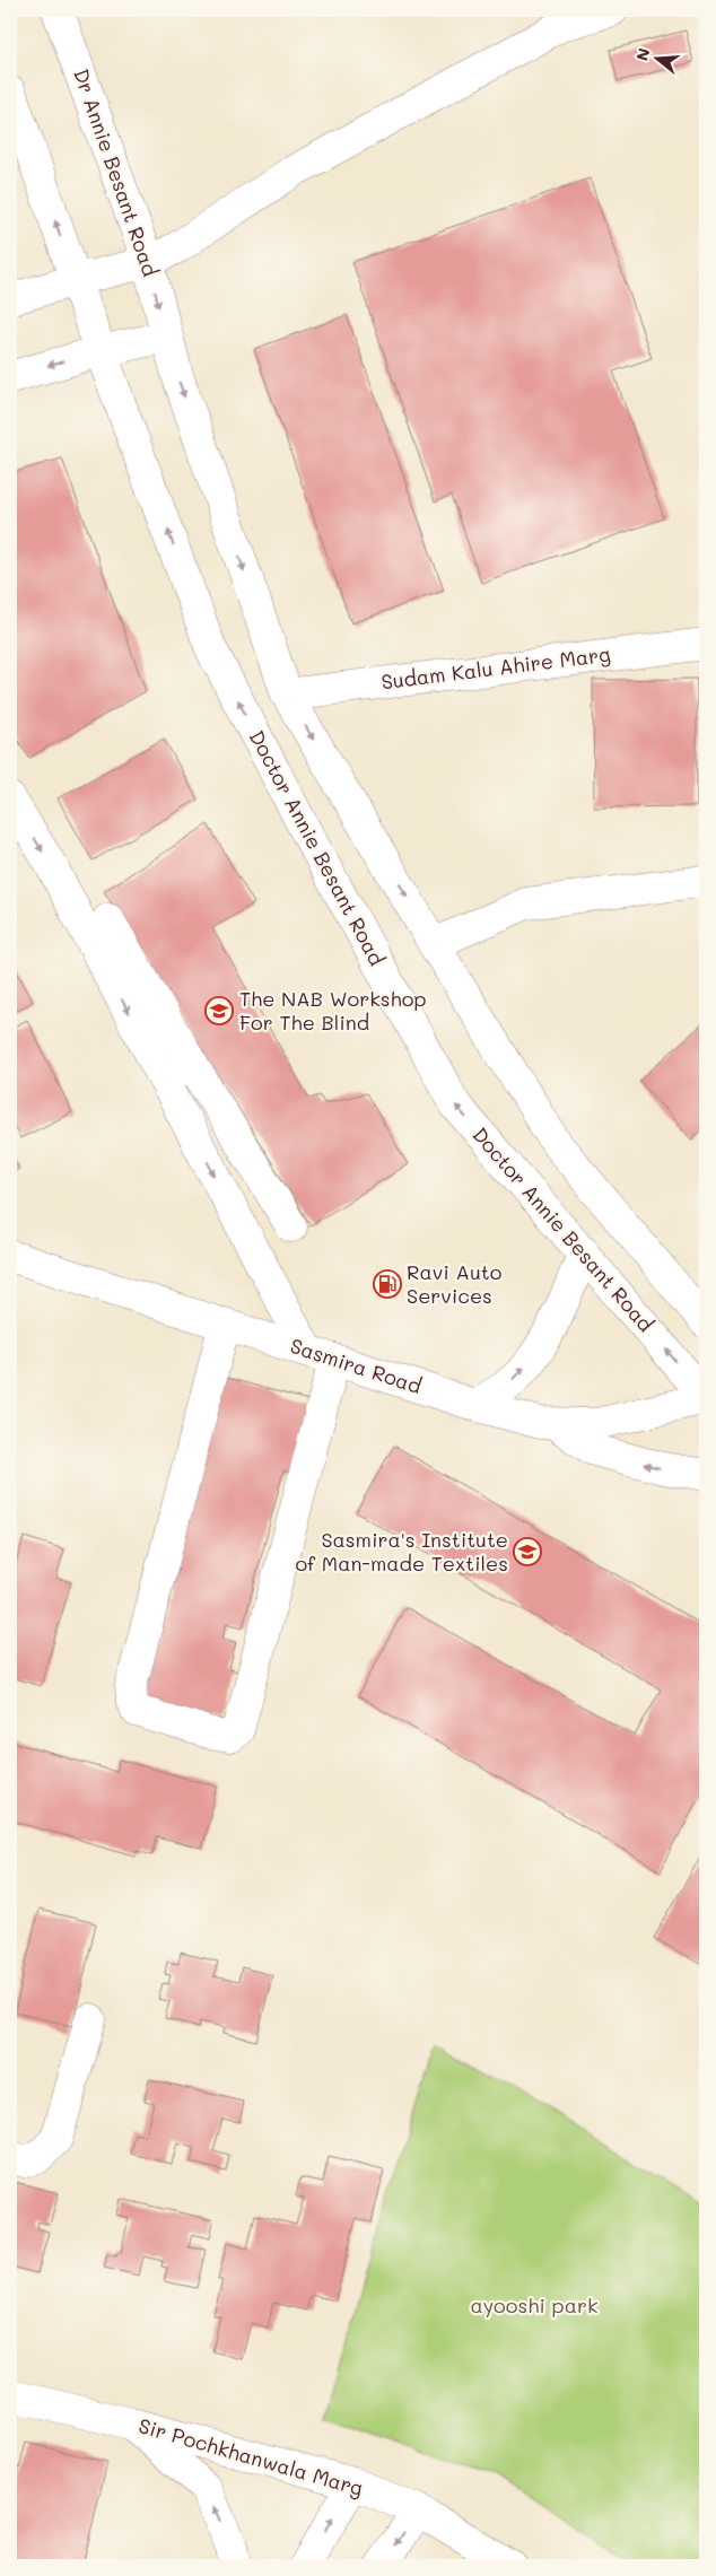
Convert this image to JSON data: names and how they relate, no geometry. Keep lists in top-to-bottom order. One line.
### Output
{"streets":{"street":["Dr Annie Besant Road","Sudam Kalu Ahire Marg","Doctor Annie Besant Road","Sasmira Road","Sir Pochkhanwala Marg"]},"crossings":[["Doctor Annie Besant Road","Sasmira Road"]],"parks":["ayooshi park"],"places":{"school or university":["The NAB Workshop For The Blind","Sasmira's Institute of Man-made Textiles"],"fuel station":["Ravi Auto Services"]},"north":"left"}
